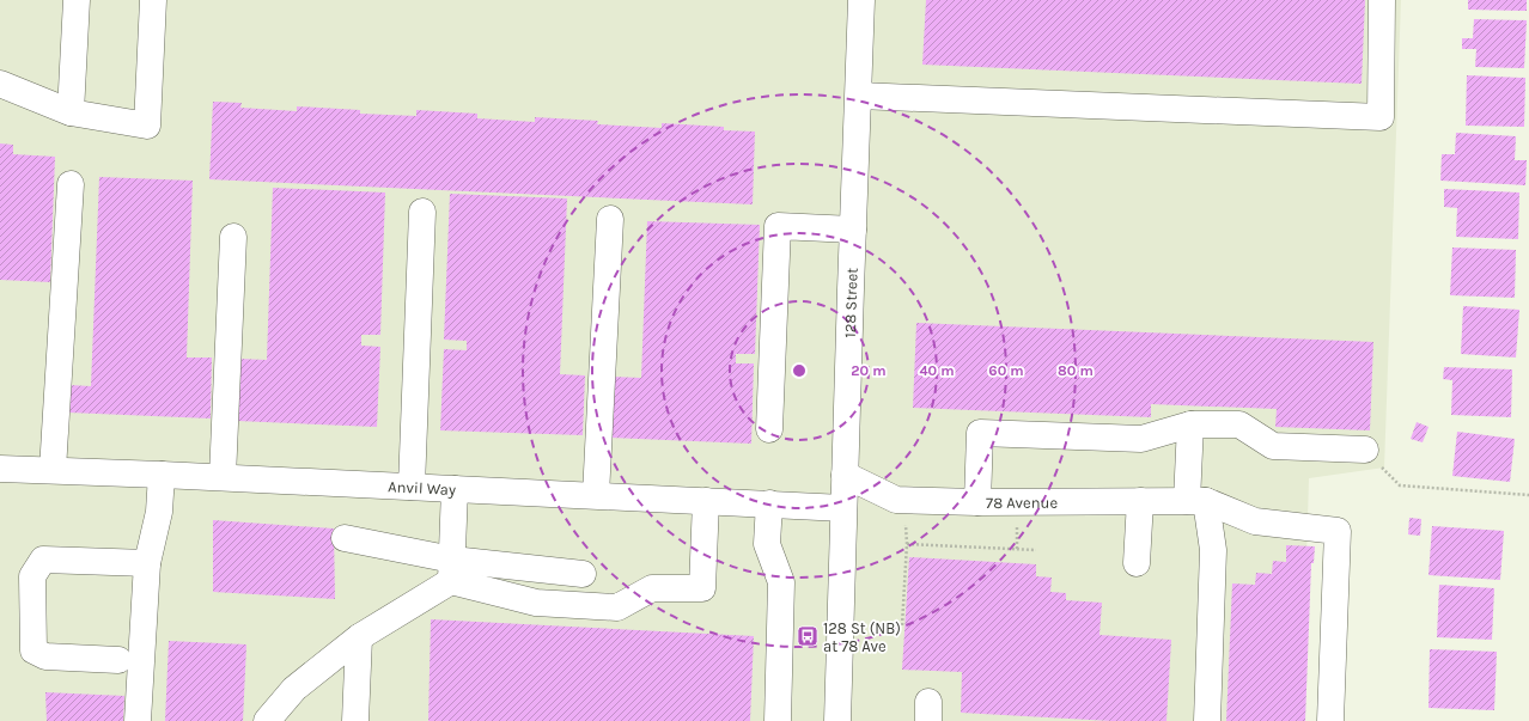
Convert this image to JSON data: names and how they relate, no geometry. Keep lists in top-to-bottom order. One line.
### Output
{"streets":{"street":["128 Street","Anvil Way","78 Avenue"]},"crossings":[["128 Street","Anvil Way"],["128 Street","78 Avenue"]],"places":{"bus stop":["128 St (NB) at 78 Ave"]},"rings":["20 m","40 m","60 m","80 m"]}
